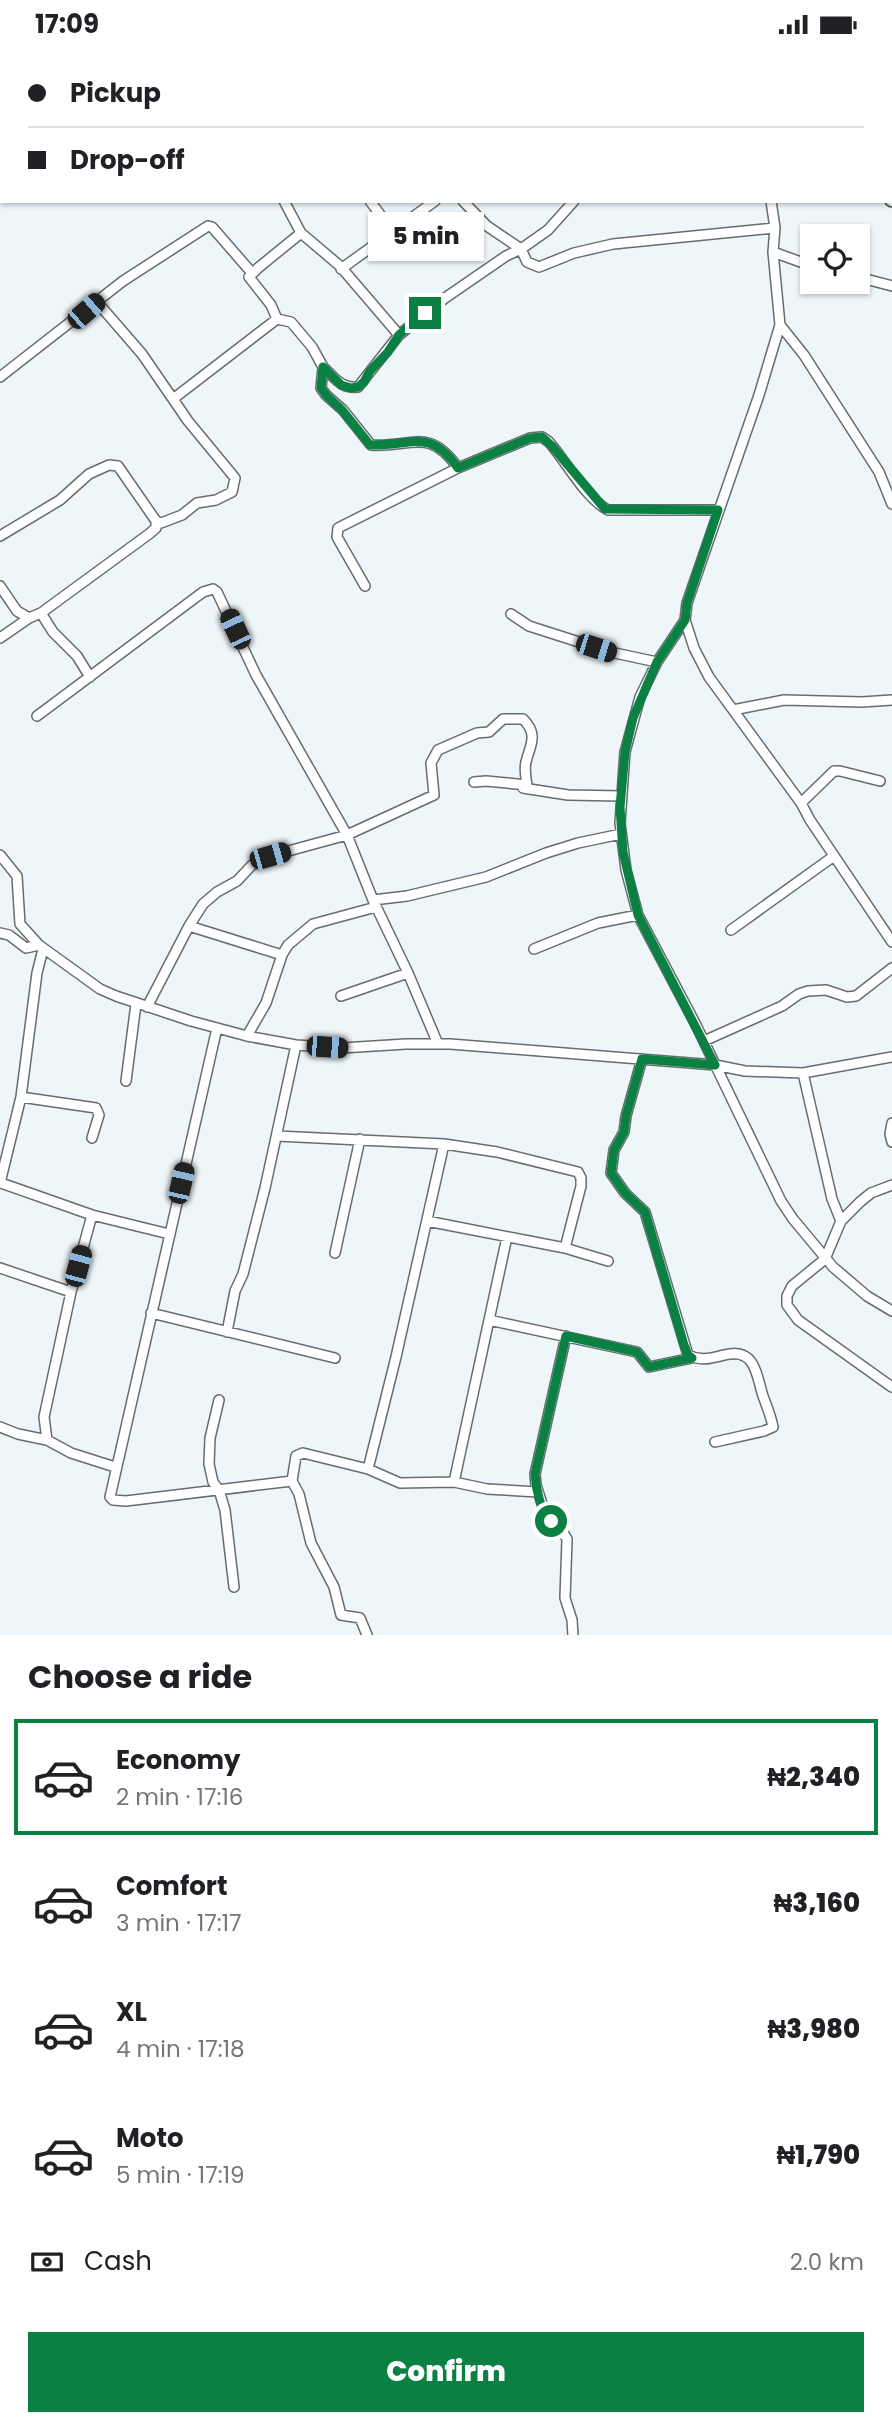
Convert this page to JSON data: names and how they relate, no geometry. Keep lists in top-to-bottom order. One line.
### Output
{"page":{"status":"17:09","banner":["Pickup","Drop-off"],"bubble":"5 min","heading":"Choose a ride","list":[{"name":"Economy","note":"2 min · 17:16","value":"₦2,340"},{"name":"Comfort","note":"3 min · 17:17","value":"₦3,160"},{"name":"XL","note":"4 min · 17:18","value":"₦3,980"},{"name":"Moto","note":"5 min · 17:19","value":"₦1,790"}],"pay":["Cash","2.0 km"],"buttons":"Confirm"}}
